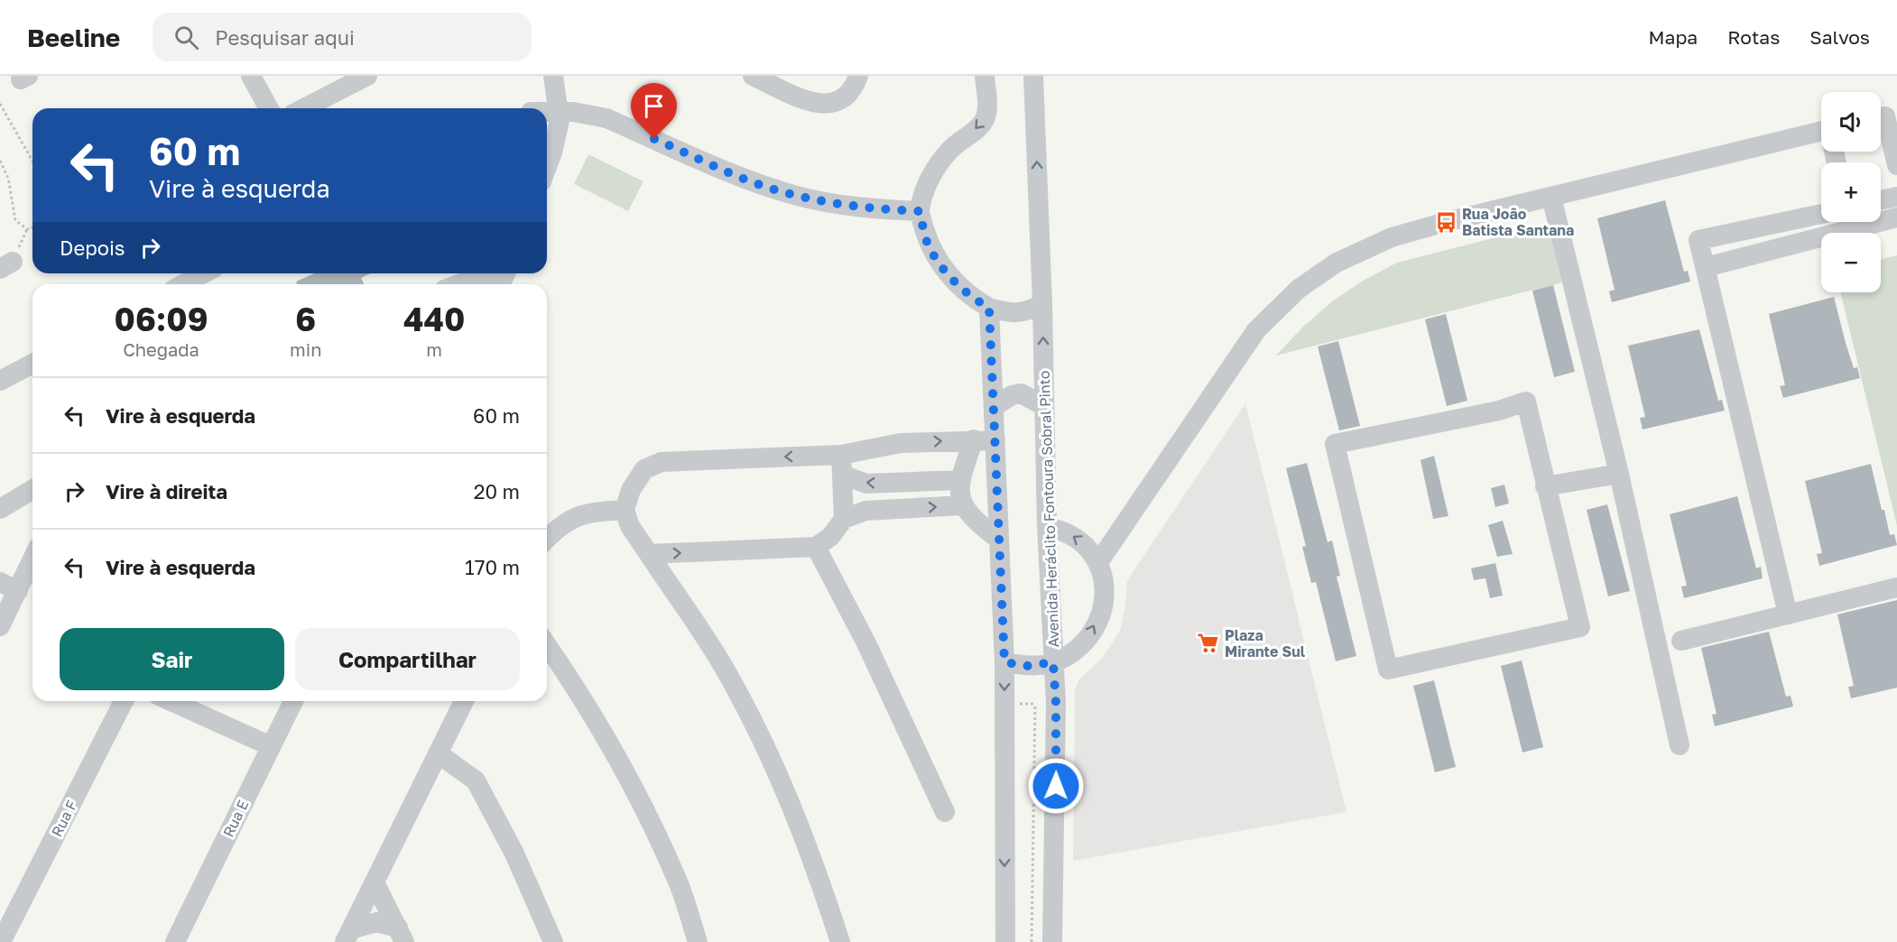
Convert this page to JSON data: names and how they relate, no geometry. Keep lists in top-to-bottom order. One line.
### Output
{"streets":{"street":["Avenida Heráclito Fontoura Sobral Pinto","Rua F","Rua E"]},"places":{"bus stop":["Rua João Batista Santana"],"supermarket":["Plaza Mirante Sul"]},"page":{"header":"Beeline","search":"Pesquisar aqui","nav":["Mapa","Rotas","Salvos"],"map_buttons":["+","−"],"turn":["60 m","Vire à esquerda"],"then":"Depois","eta":["06:09","Chegada","6","min","440","m"],"list":[{"name":"Vire à esquerda","value":"60 m"},{"name":"Vire à direita","value":"20 m"},{"name":"Vire à esquerda","value":"170 m"}],"buttons":["Sair","Compartilhar"]}}
